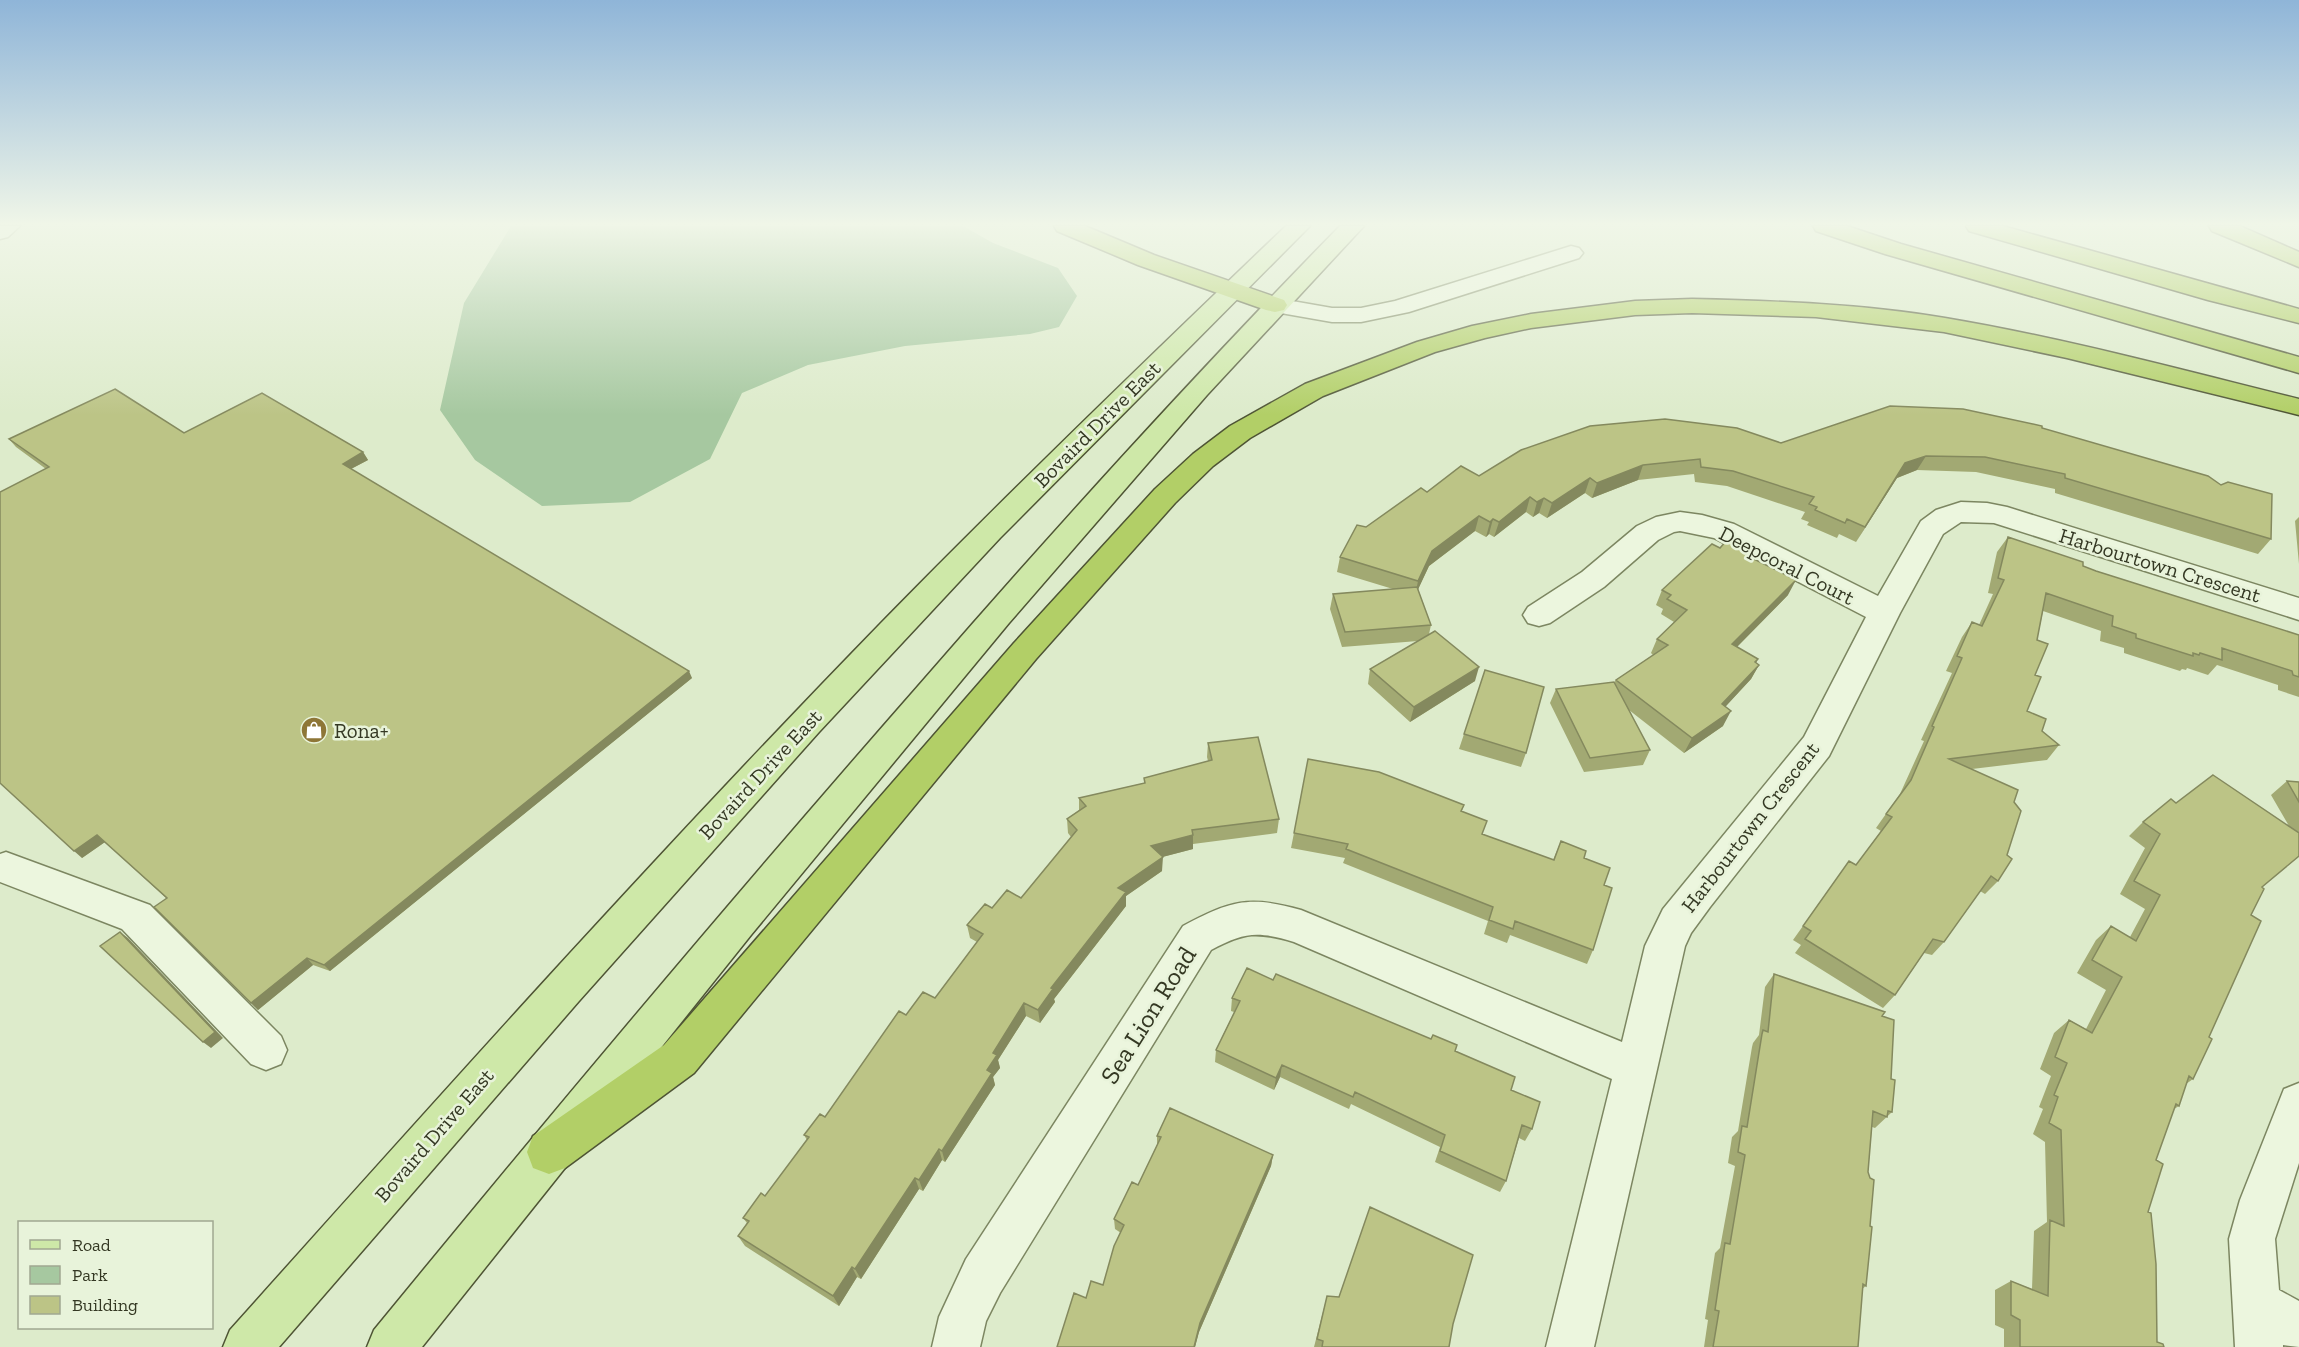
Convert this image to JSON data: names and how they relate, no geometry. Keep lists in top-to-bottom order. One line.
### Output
{"streets":{"main road":["Bovaird Drive East"],"street":["Deepcoral Court","Harbourtown Crescent","Sea Lion Road"]},"crossings":[["Deepcoral Court","Harbourtown Crescent"],["Harbourtown Crescent","Sea Lion Road"]],"places":{"shop":["Rona+"]},"legend":["Road","Park","Building"]}
